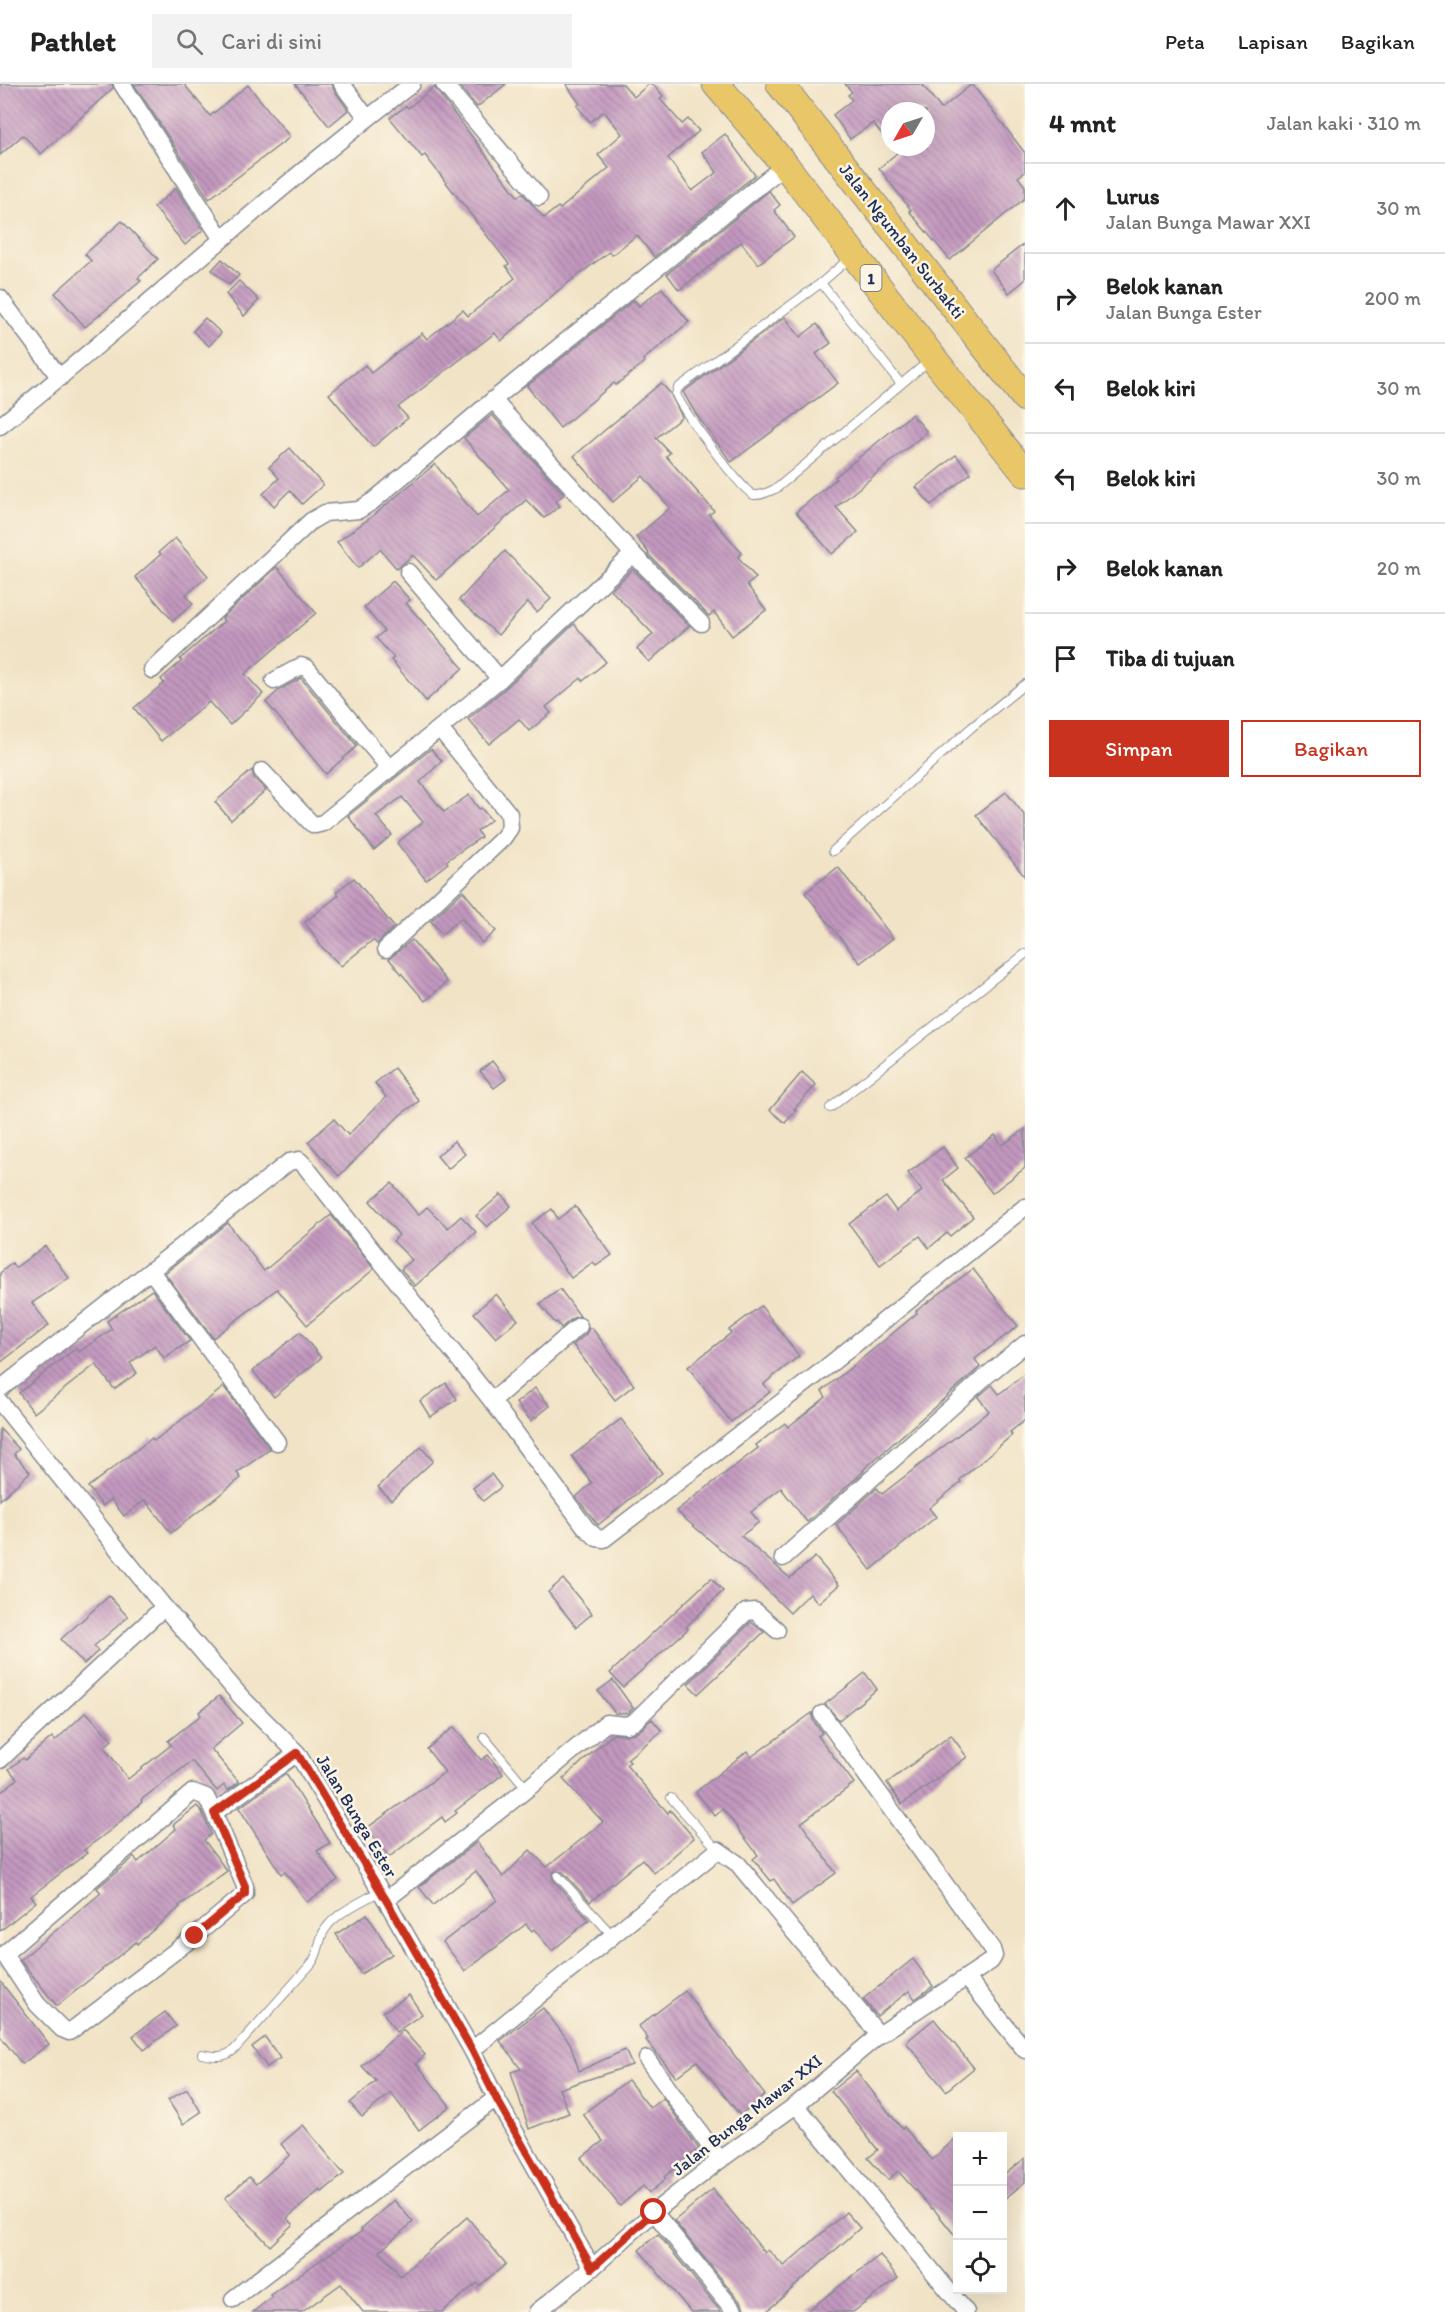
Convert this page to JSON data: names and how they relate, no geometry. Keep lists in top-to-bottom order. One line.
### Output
{"streets":{"highway":["Jalan Ngumban Surbakti","1"],"street":["Jalan Bunga Ester","Jalan Bunga Mawar XXI"]},"crossings":[["Jalan Bunga Ester","Jalan Bunga Mawar XXI"]],"north":"bottom left","page":{"header":"Pathlet","search":"Cari di sini","nav":["Peta","Lapisan","Bagikan"],"heading":["4 mnt","Jalan kaki · 310 m"],"list":[["Lurus","Jalan Bunga Mawar XXI","30 m"],["Belok kanan","Jalan Bunga Ester","200 m"],["Belok kiri","30 m"],["Belok kiri","30 m"],["Belok kanan","20 m"],"Tiba di tujuan"],"buttons":["Simpan","Bagikan"],"map_buttons":["+","−"]}}
